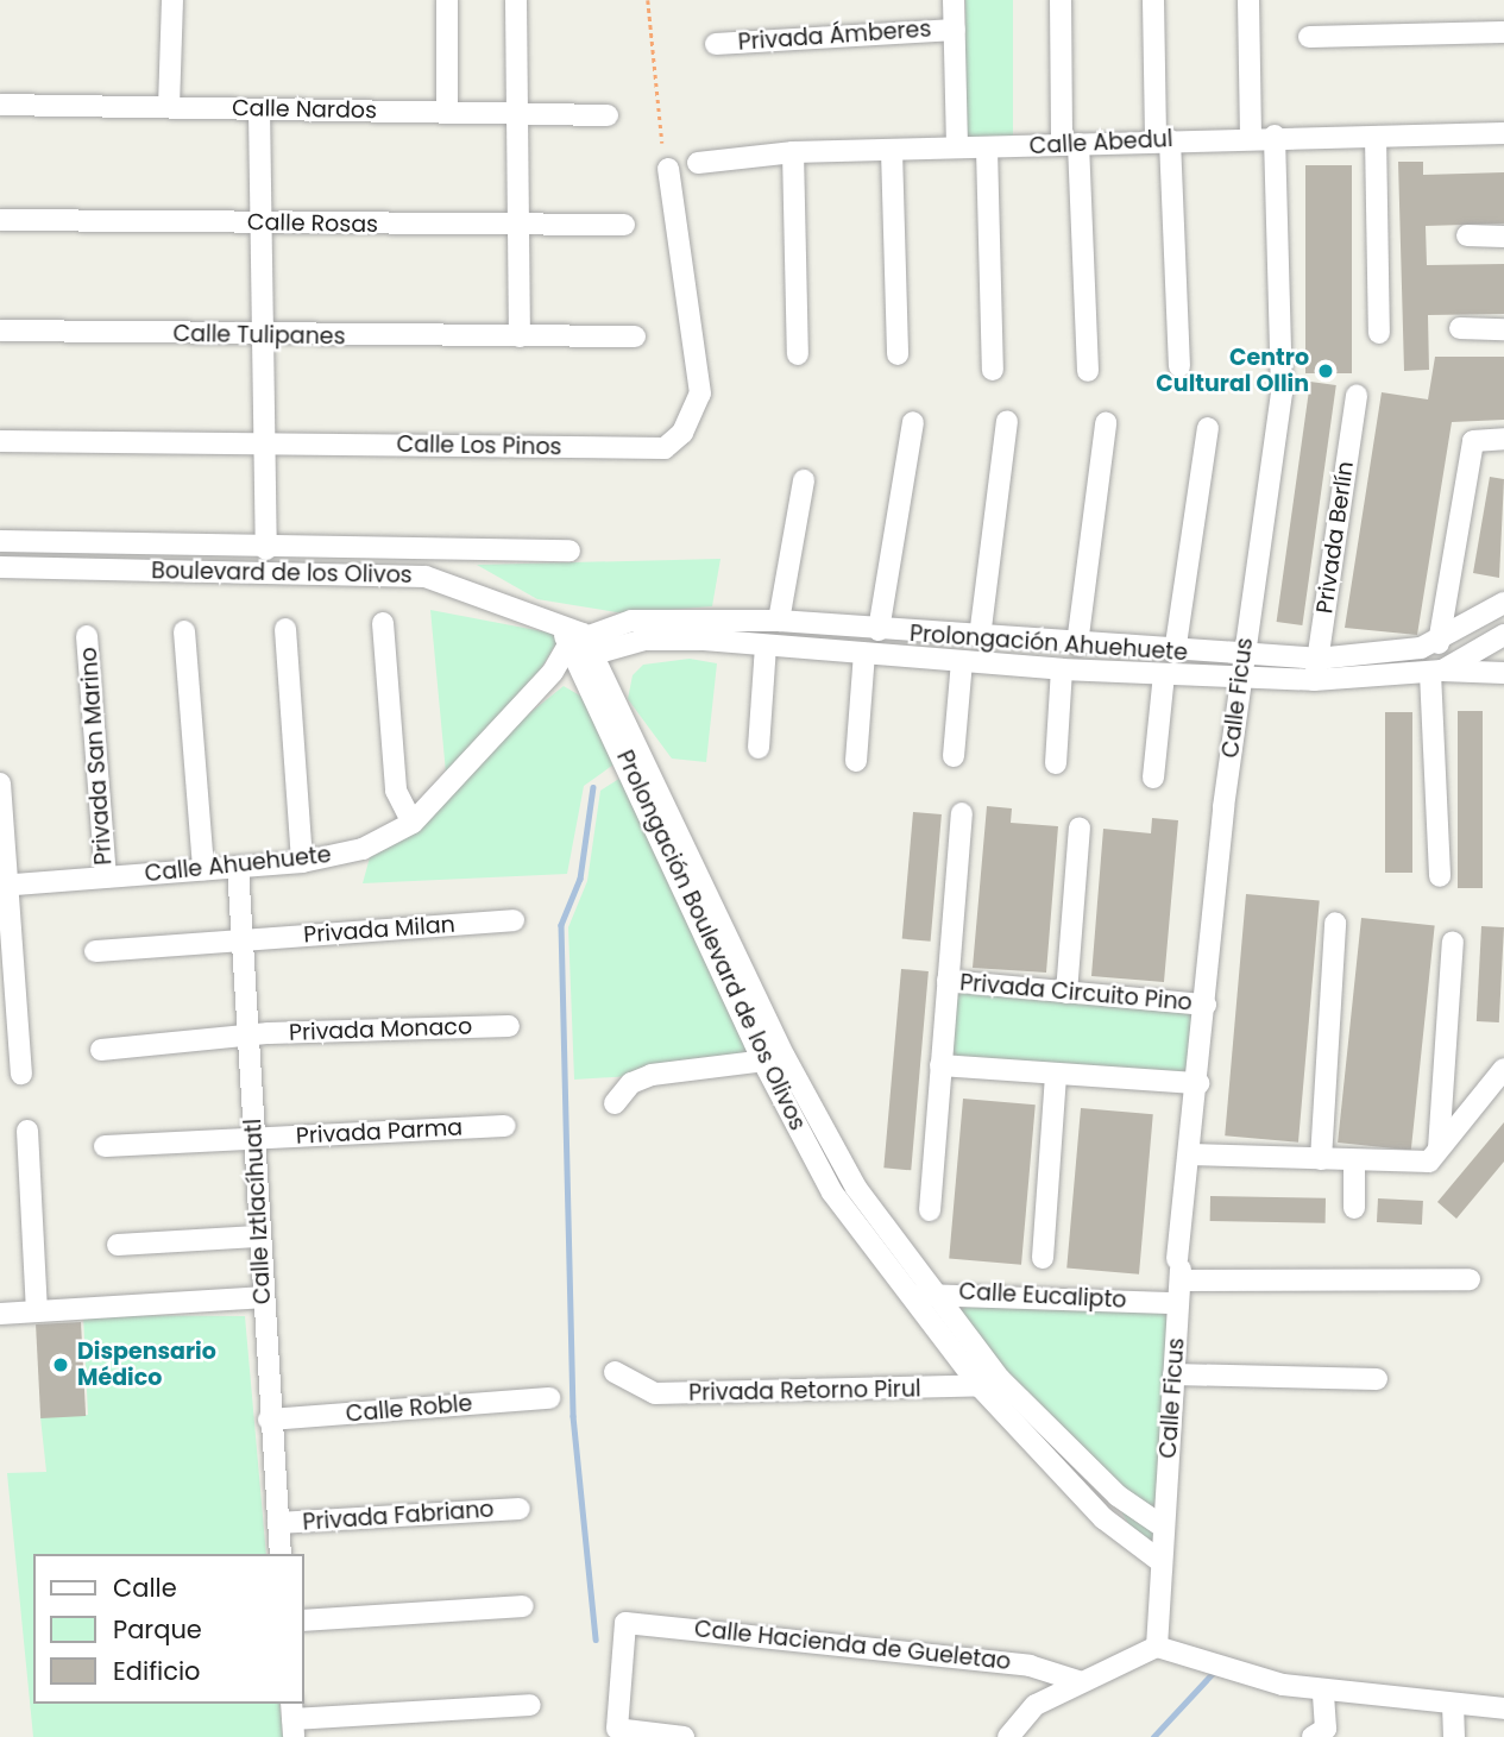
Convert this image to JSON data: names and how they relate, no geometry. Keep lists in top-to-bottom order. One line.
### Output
{"streets":{"street":["Privada Ámberes","Calle Nardos","Calle Abedul","Calle Rosas","Calle Tulipanes","Calle Los Pinos","Privada Berlín","Boulevard de los Olivos","Prolongación Ahuehuete","Calle Ficus","Privada San Marino","Calle Ahuehuete","Privada Milan","Prolongación Boulevard de los Olivos","Privada Circuito Pino","Privada Monaco","Privada Parma","Calle Iztlacíhuatl","Calle Eucalipto","Privada Retorno Pirul","Calle Roble","Privada Fabriano","Calle Hacienda de Gueletao"]},"crossings":[["Calle Abedul","Calle Ficus"],["Privada Berlín","Prolongación Ahuehuete"],["Boulevard de los Olivos","Prolongación Ahuehuete"],["Boulevard de los Olivos","Calle Ahuehuete"],["Boulevard de los Olivos","Prolongación Boulevard de los Olivos"],["Prolongación Ahuehuete","Calle Ficus"],["Prolongación Ahuehuete","Calle Ahuehuete"],["Prolongación Ahuehuete","Prolongación Boulevard de los Olivos"],["Calle Ficus","Prolongación Boulevard de los Olivos"],["Calle Ficus","Privada Circuito Pino"],["Calle Ficus","Calle Eucalipto"],["Privada San Marino","Calle Ahuehuete"],["Calle Ahuehuete","Prolongación Boulevard de los Olivos"],["Calle Ahuehuete","Calle Iztlacíhuatl"],["Privada Milan","Calle Iztlacíhuatl"],["Prolongación Boulevard de los Olivos","Calle Eucalipto"],["Prolongación Boulevard de los Olivos","Privada Retorno Pirul"],["Privada Monaco","Calle Iztlacíhuatl"],["Privada Parma","Calle Iztlacíhuatl"],["Calle Iztlacíhuatl","Calle Roble"],["Calle Iztlacíhuatl","Privada Fabriano"]],"places":["Centro Cultural Ollin","Dispensario Médico"],"legend":["Calle","Parque","Edificio"]}
